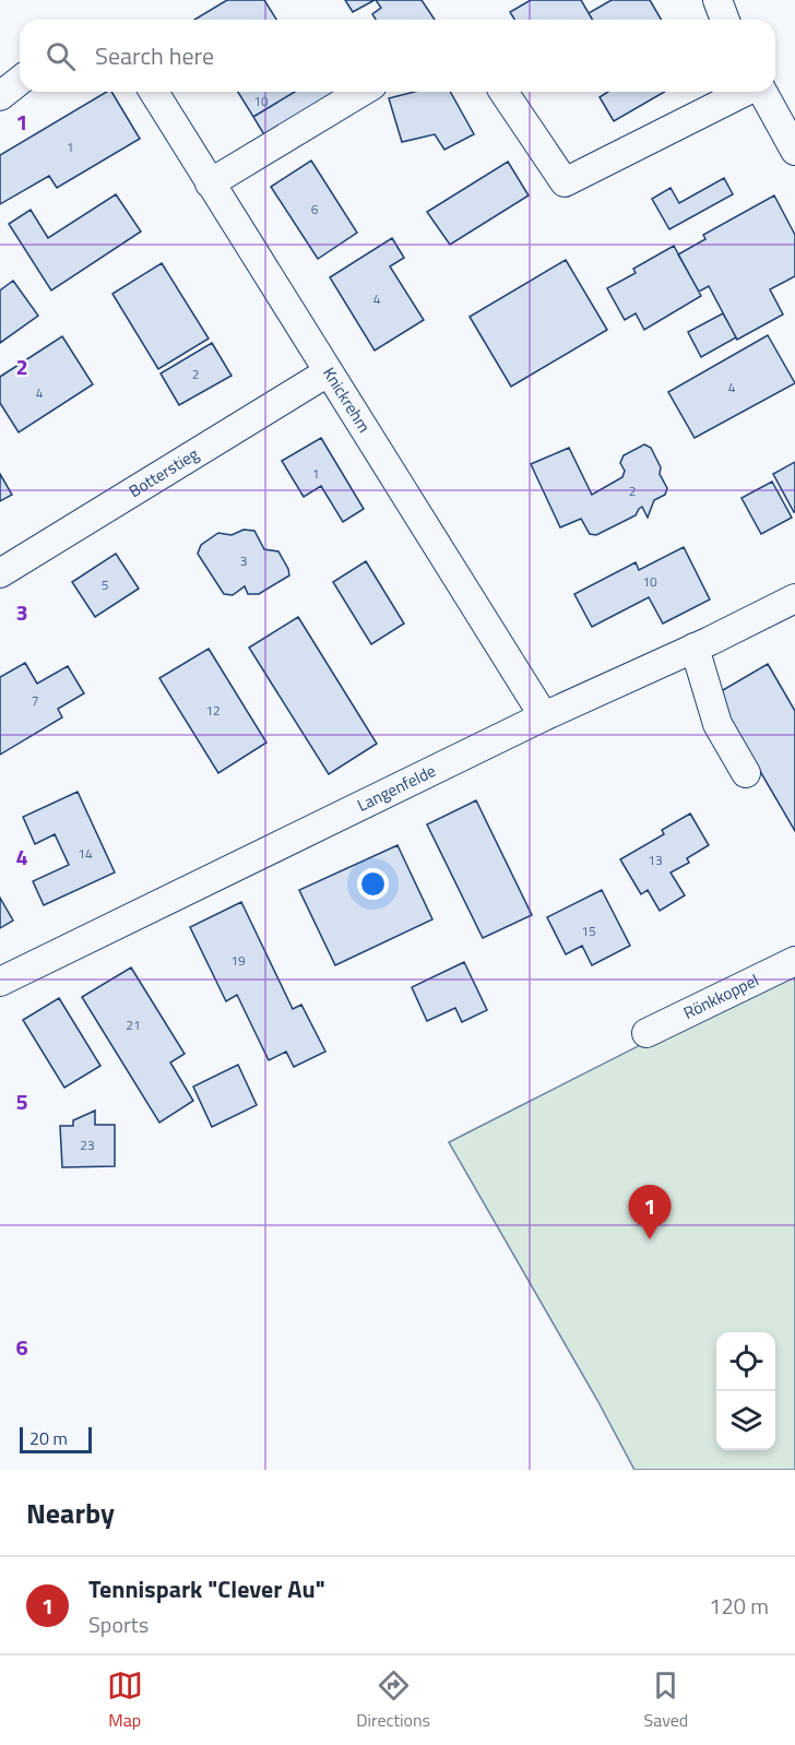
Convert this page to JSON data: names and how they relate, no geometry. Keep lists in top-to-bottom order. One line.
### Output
{"streets":{"street":["Knickrehm","Botterstieg","Langenfelde","Rönkkoppel"]},"crossings":[["Knickrehm","Botterstieg"],["Knickrehm","Langenfelde"]],"house_numbers":["10","1","6","4","2","4","4","1","2","3","10","5","7","12","14","13","15","19","21","23"],"scale_bar":"20 m","page":{"search":"Search here","pins":"1","scale":"20 m","heading":"Nearby","list":[{"mark":"1","name":"Tennispark \"Clever Au\"","note":"Sports","value":"120 m"}],"nav":["Map","Directions","Saved"]},"grid":{"rows":["1","2","3","4","5","6"]}}
